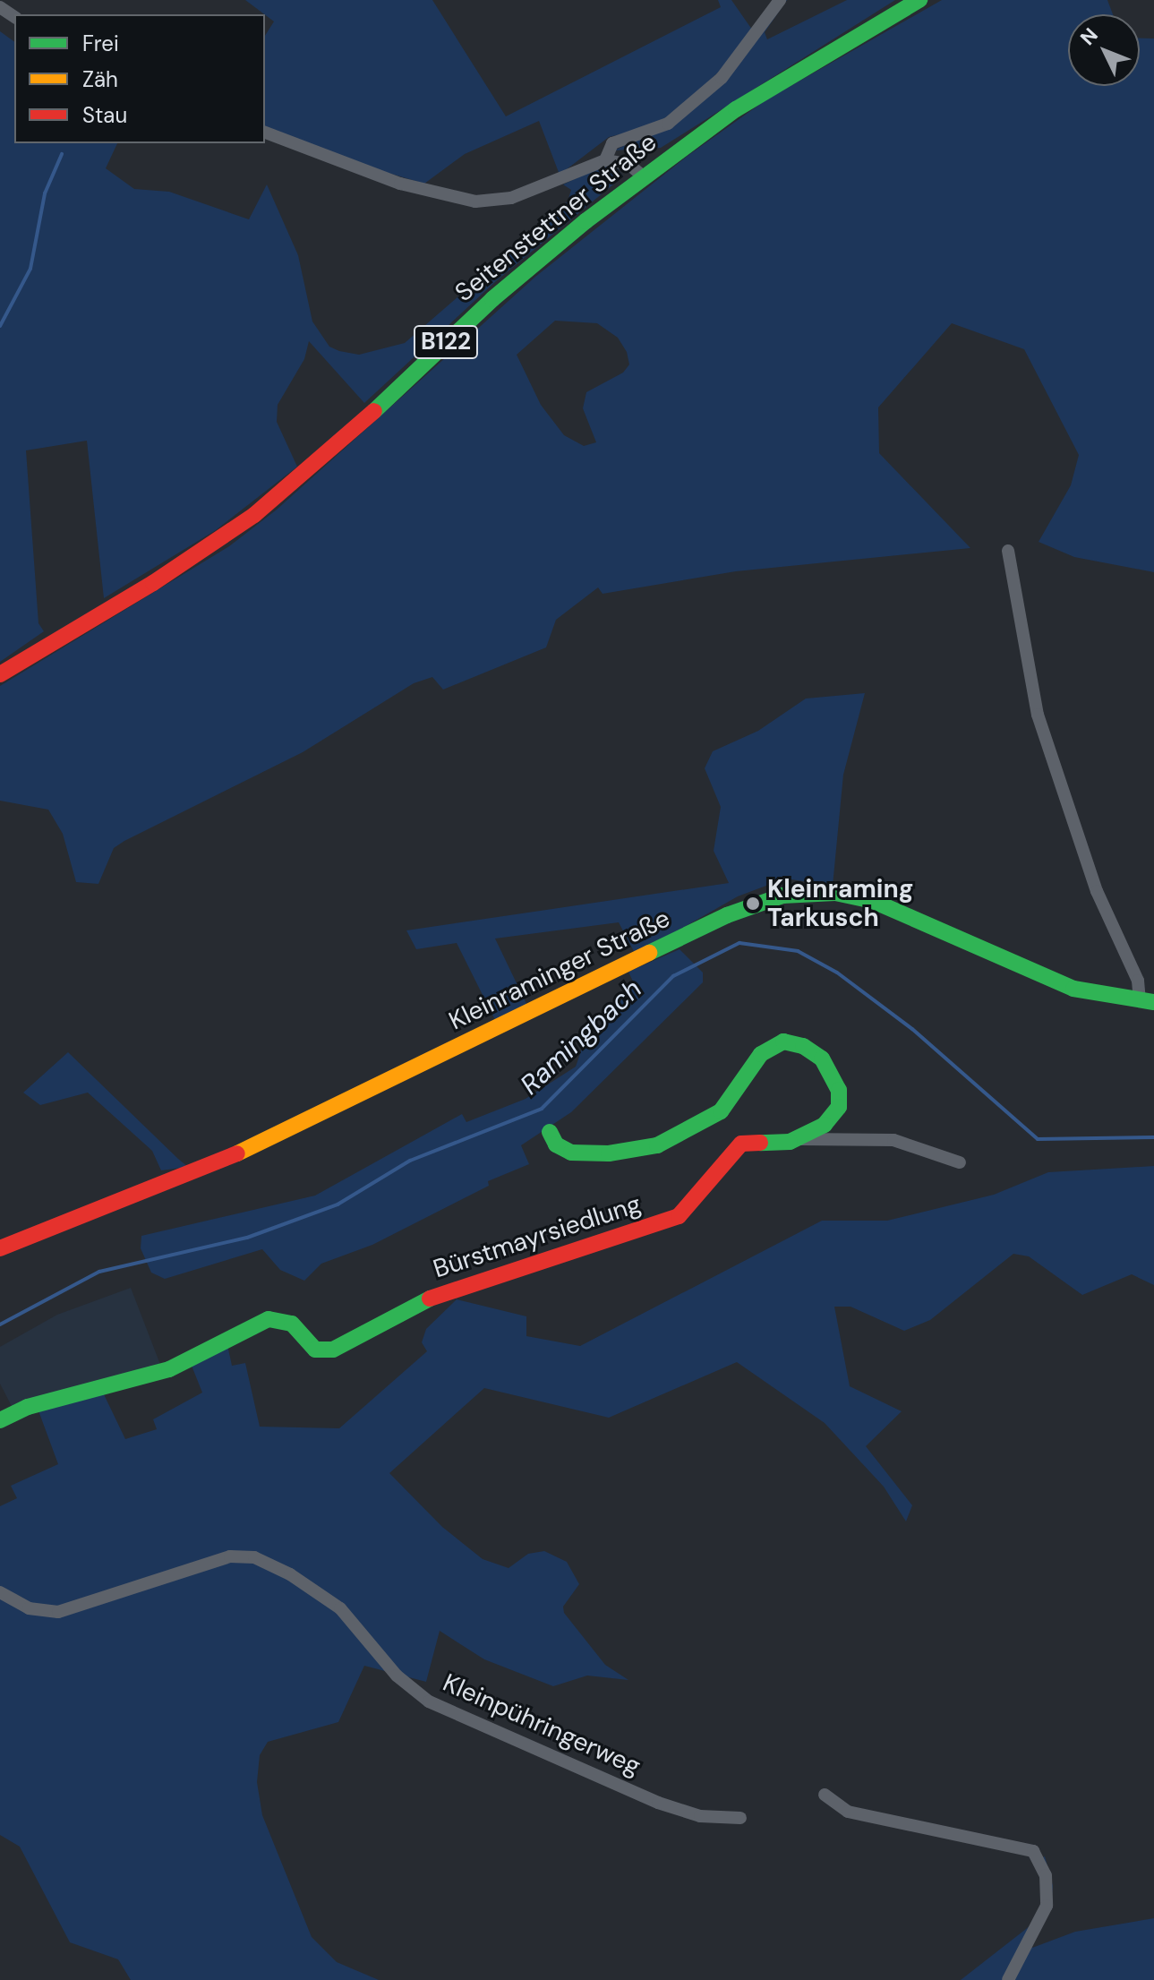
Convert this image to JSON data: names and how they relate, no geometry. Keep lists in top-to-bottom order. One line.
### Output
{"streets":{"main road":["Seitenstettner Straße","B122","Kleinraminger Straße","Bürstmayrsiedlung"],"street":["Kleinpühringerweg"]},"water":["Ramingbach"],"places":["Kleinraming Tarkusch"],"legend":["Frei","Zäh","Stau"],"north":"top left"}
